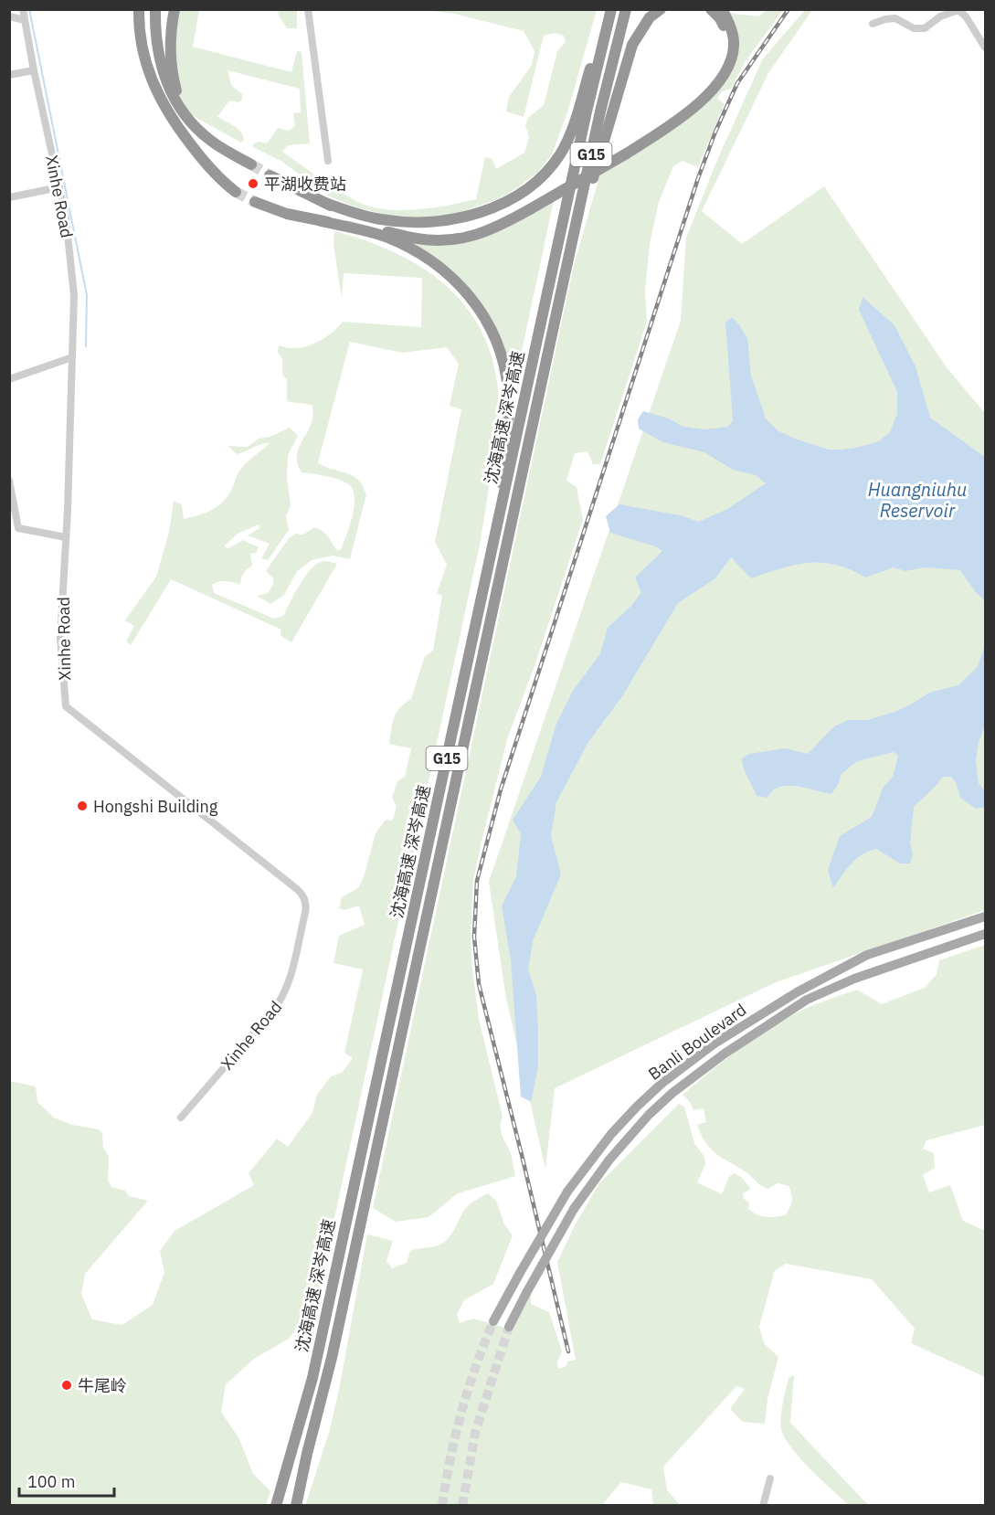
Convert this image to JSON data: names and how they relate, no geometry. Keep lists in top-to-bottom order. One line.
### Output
{"streets":{"highway":["G15","沈海高速 深岑高速"],"main road":["Banli Boulevard"],"street":["Xinhe Road"]},"crossings":[["G15","沈海高速 深岑高速"]],"water":["Huangniuhu Reservoir"],"places":["平湖收费站","Hongshi Building","牛尾岭"],"scale_bar":"100 m"}
